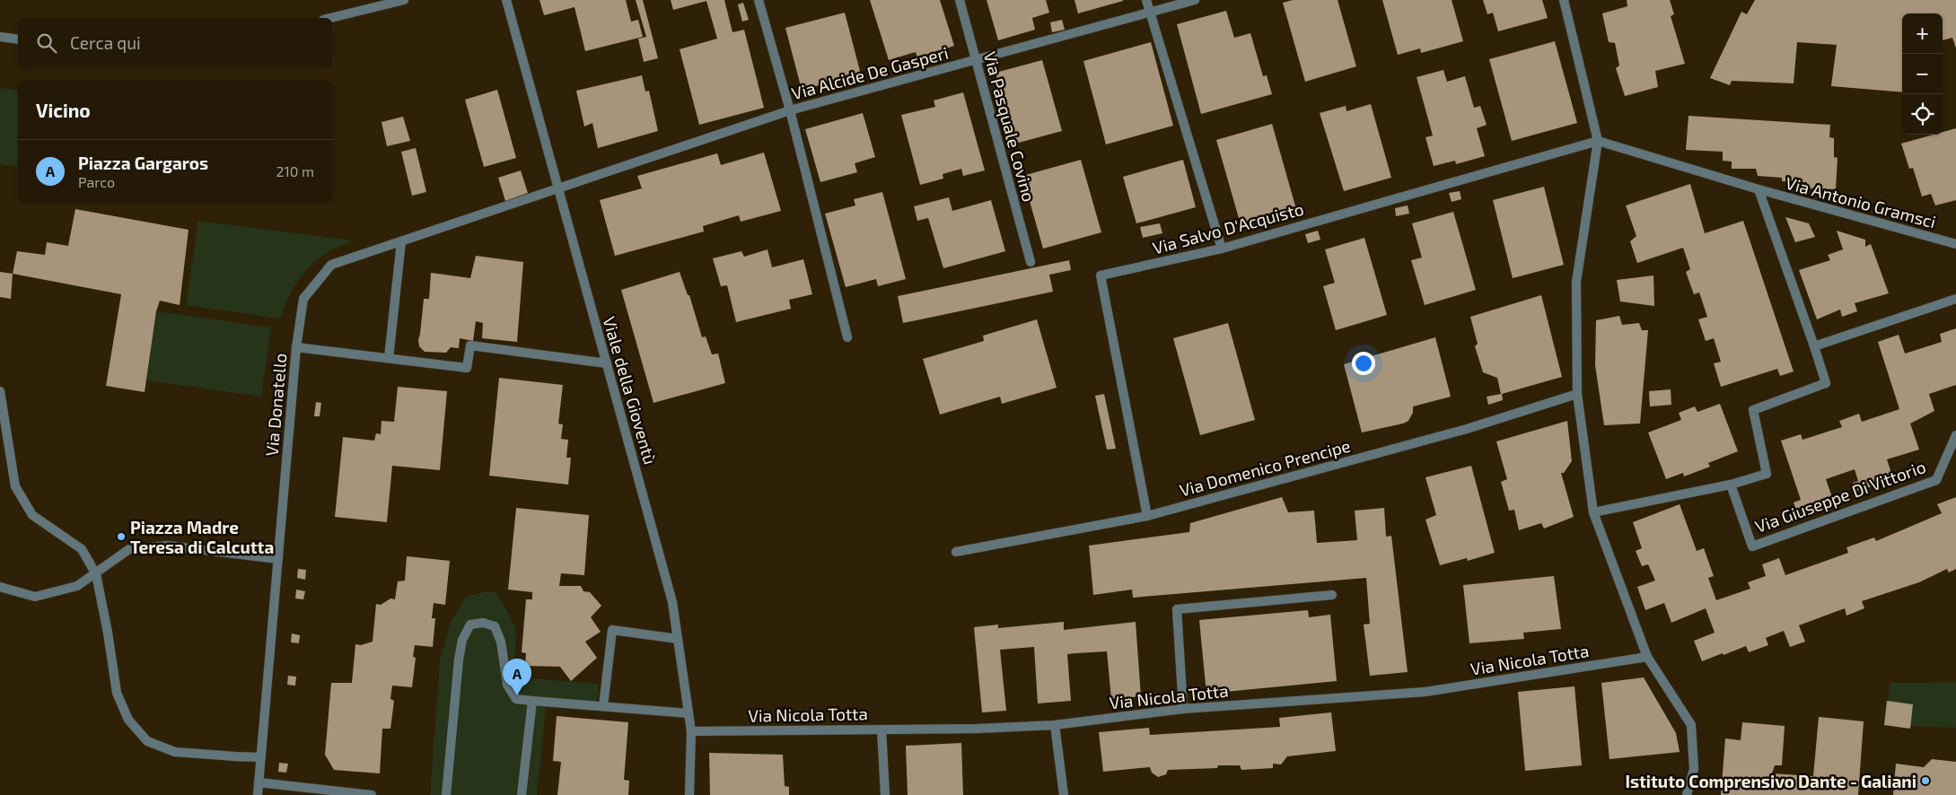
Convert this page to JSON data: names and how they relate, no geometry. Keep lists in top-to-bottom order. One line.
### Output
{"streets":{"street":["Via Alcide De Gasperi","Via Pasquale Covino","Via Antonio Gramsci","Via Salvo D'Acquisto","Viale della Gioventù","Via Donatello","Via Domenico Prencipe","Via Giuseppe Di Vittorio","Via Nicola Totta"]},"crossings":[["Via Alcide De Gasperi","Via Pasquale Covino"],["Via Alcide De Gasperi","Viale della Gioventù"],["Via Alcide De Gasperi","Via Donatello"],["Via Antonio Gramsci","Via Salvo D'Acquisto"],["Via Antonio Gramsci","Via Giuseppe Di Vittorio"],["Via Salvo D'Acquisto","Via Domenico Prencipe"],["Viale della Gioventù","Via Donatello"],["Viale della Gioventù","Via Nicola Totta"]],"places":["Piazza Madre Teresa di Calcutta","Istituto Comprensivo Dante - Galiani"],"page":{"map_buttons":["+","−"],"search":"Cerca qui","heading":"Vicino","list":[{"mark":"A","name":"Piazza Gargaros","note":"Parco","value":"210 m"}],"pins":"A"}}
